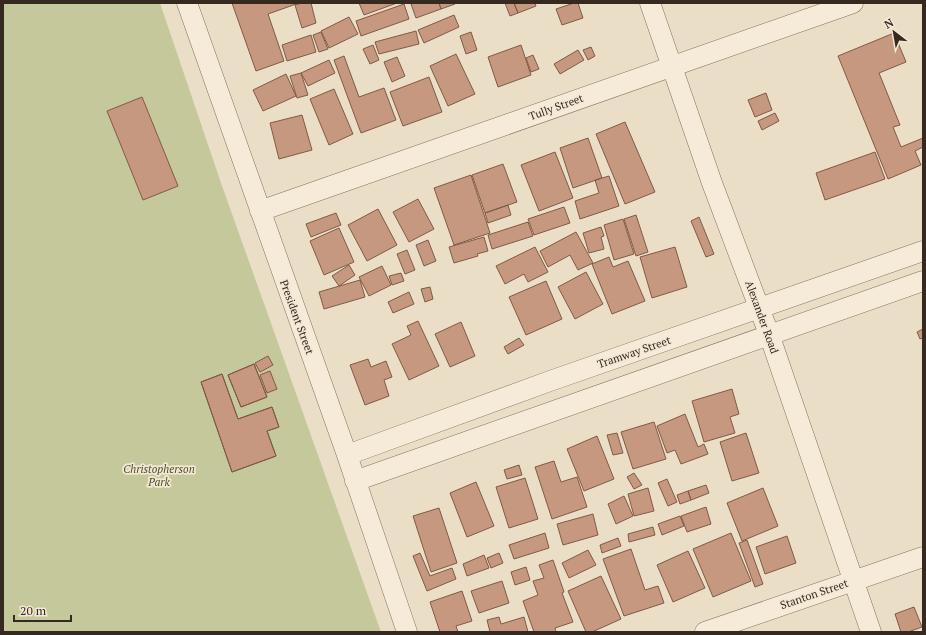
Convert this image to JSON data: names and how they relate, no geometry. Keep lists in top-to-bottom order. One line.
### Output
{"streets":{"street":["Tully Street","President Street","Alexander Road","Tramway Street","Stanton Street"]},"crossings":[["Tully Street","President Street"],["Tully Street","Alexander Road"],["President Street","Tramway Street"],["Alexander Road","Tramway Street"],["Alexander Road","Stanton Street"]],"parks":["Christopherson Park"],"scale_bar":"20 m","north":"top left"}
